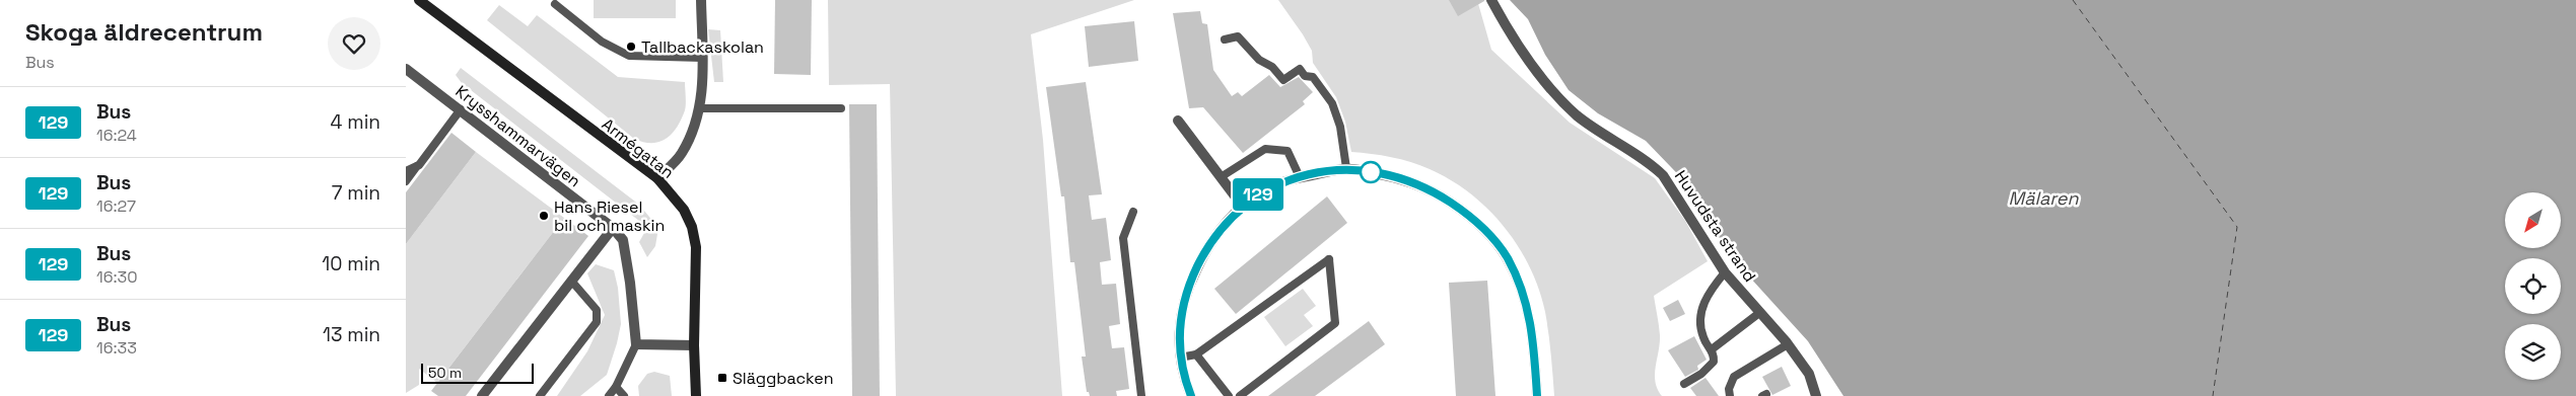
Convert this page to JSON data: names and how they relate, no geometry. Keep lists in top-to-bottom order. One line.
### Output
{"streets":{"street":["Krysshammarvägen","Armégatan","Huvudsta strand"]},"water":["Mälaren"],"places":{"other":["Tallbackaskolan","Hans Riesel bil och maskin"],"transit":["Släggbacken"]},"lines":["bus line 129"],"scale_bar":"50 m","north":"bottom left","page":{"heading":["Skoga äldrecentrum","Bus"],"on_map":"129","list":[{"mark":"129","name":"Bus","note":"16:24","value":"4 min"},{"mark":"129","name":"Bus","note":"16:27","value":"7 min"},{"mark":"129","name":"Bus","note":"16:30","value":"10 min"},{"mark":"129","name":"Bus","note":"16:33","value":"13 min"}],"scale":"50 m"}}
